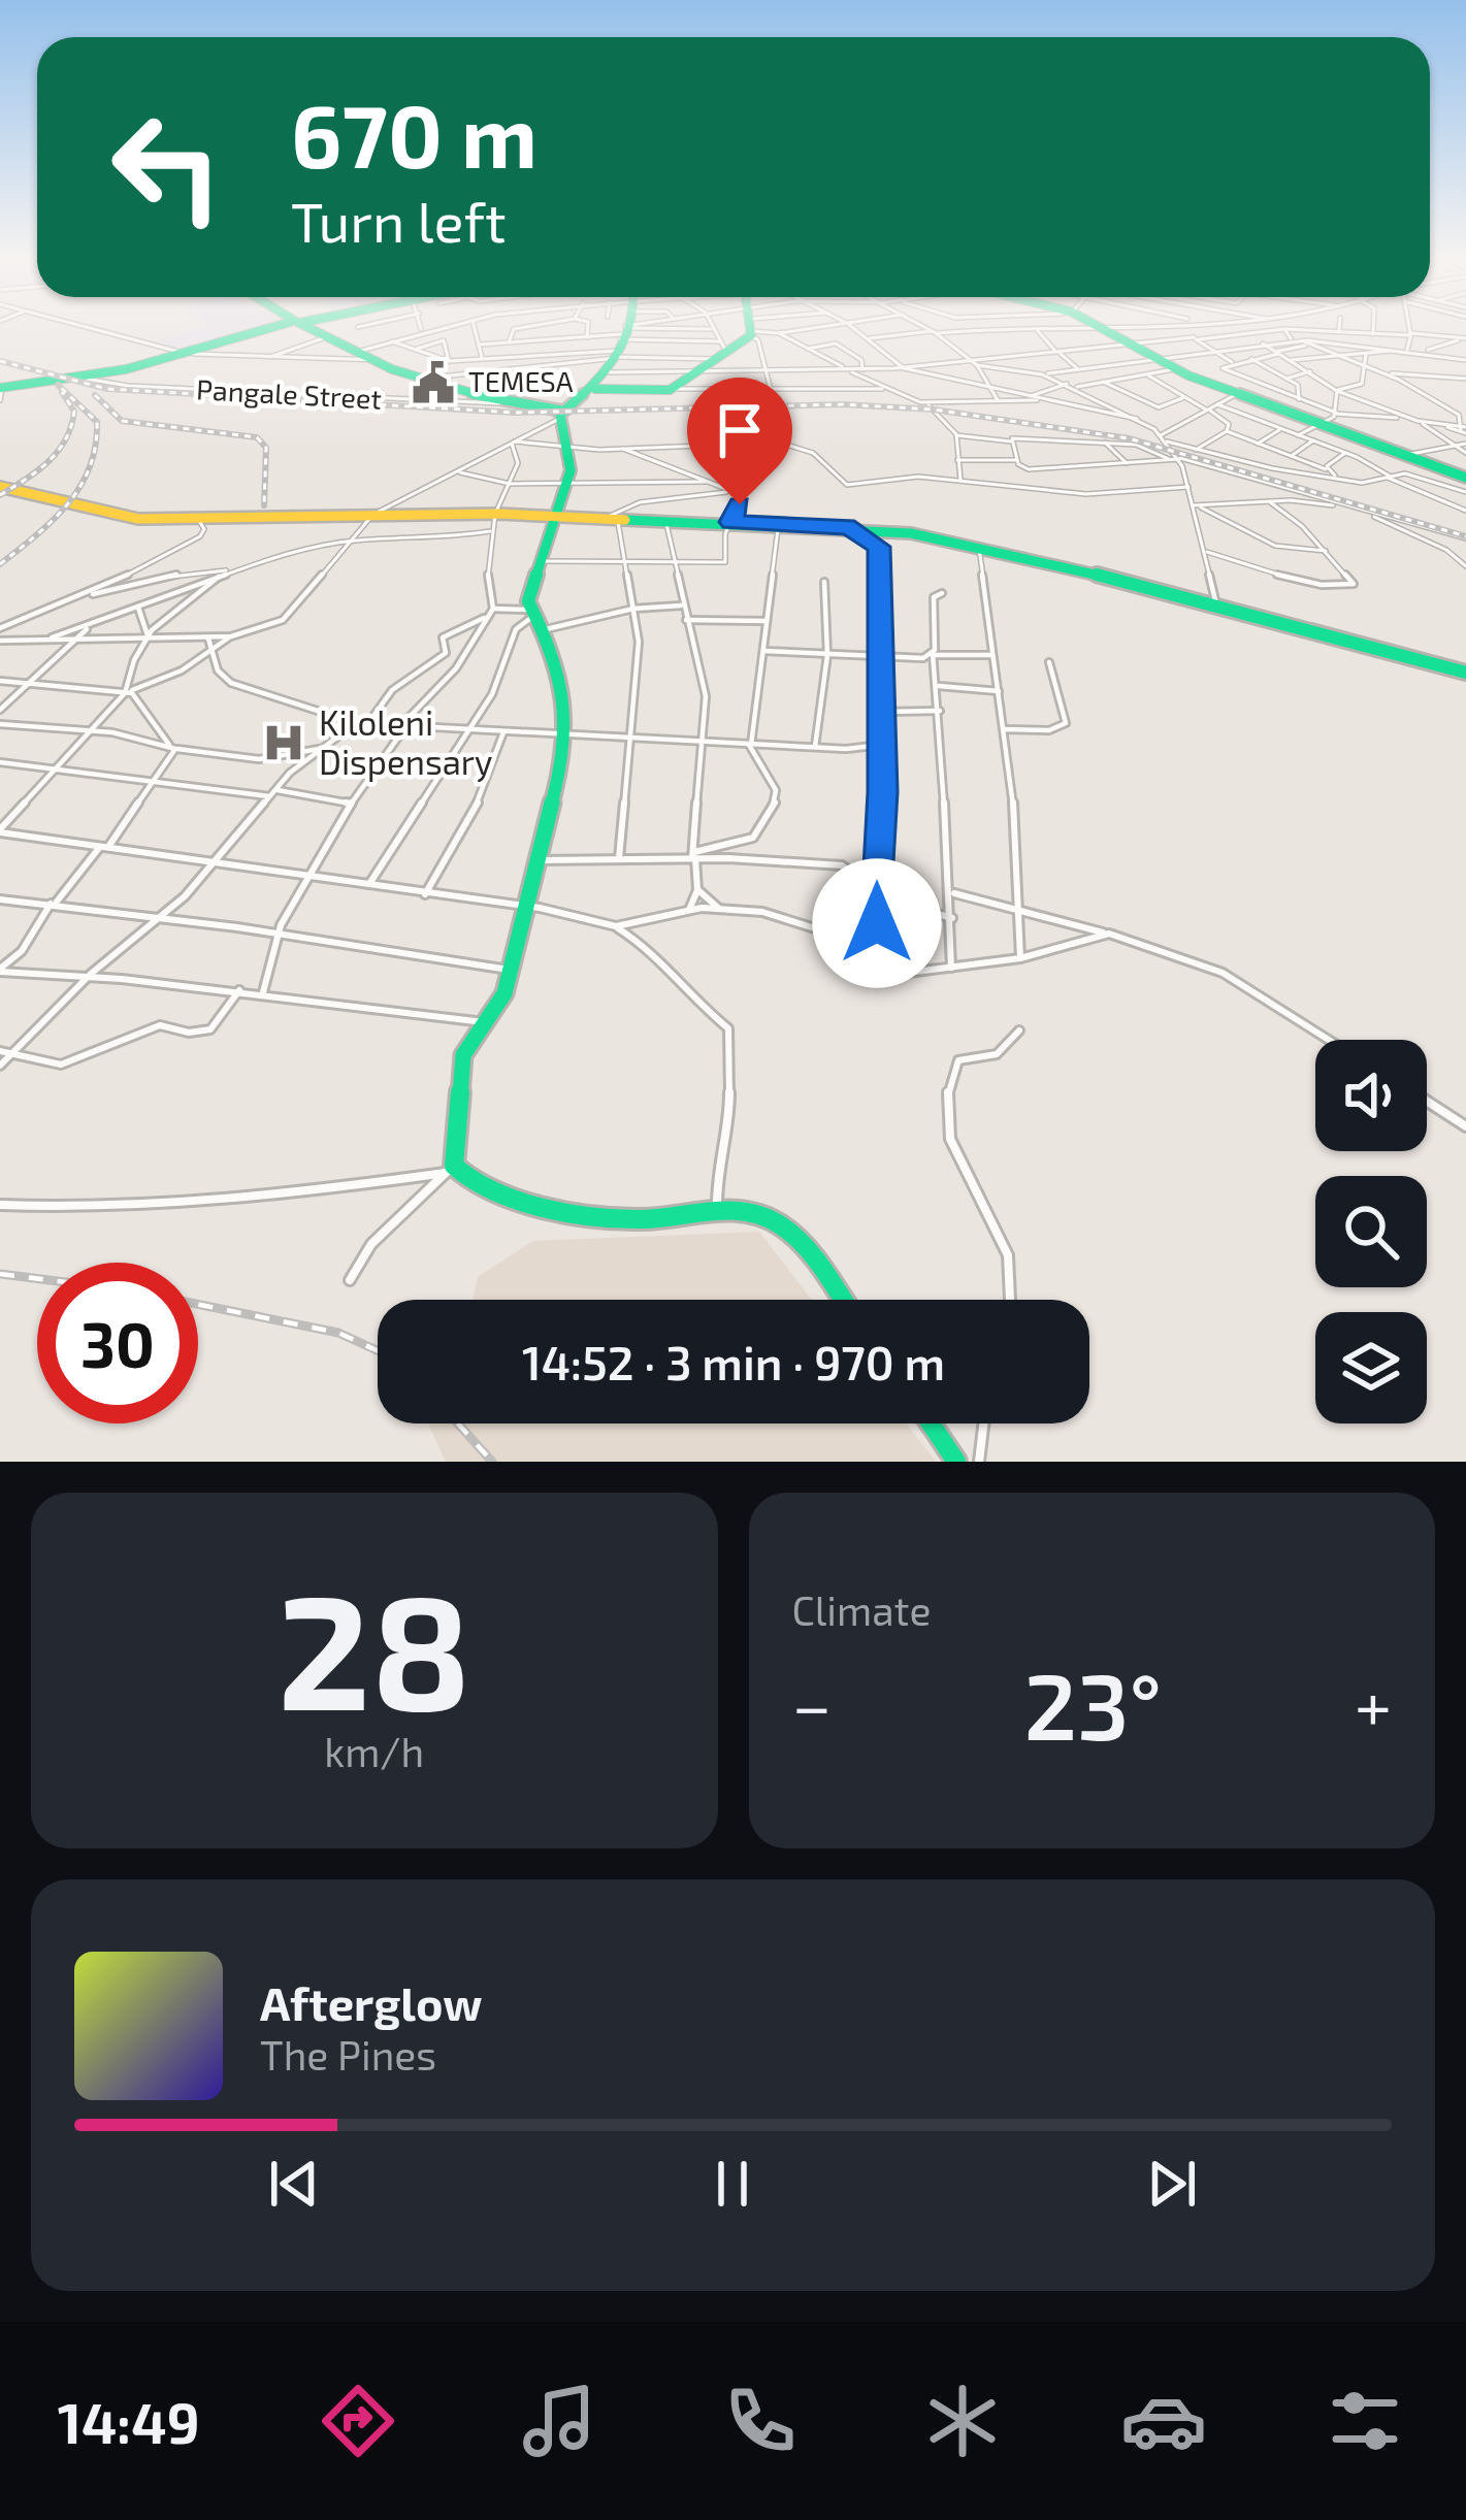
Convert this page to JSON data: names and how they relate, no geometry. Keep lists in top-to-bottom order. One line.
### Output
{"streets":{"street":["Pangale Street"]},"places":{"public building":["TEMESA"],"hospital":["Kiloleni Dispensary"]},"page":{"turn":["670 m","Turn left"],"limit":"30","trip":"14:52 · 3 min · 970 m","tile":[["28","km/h"],"Climate"],"heat":["−","23°","+"],"song":["Afterglow","The Pines"],"tabs":"14:49"}}
